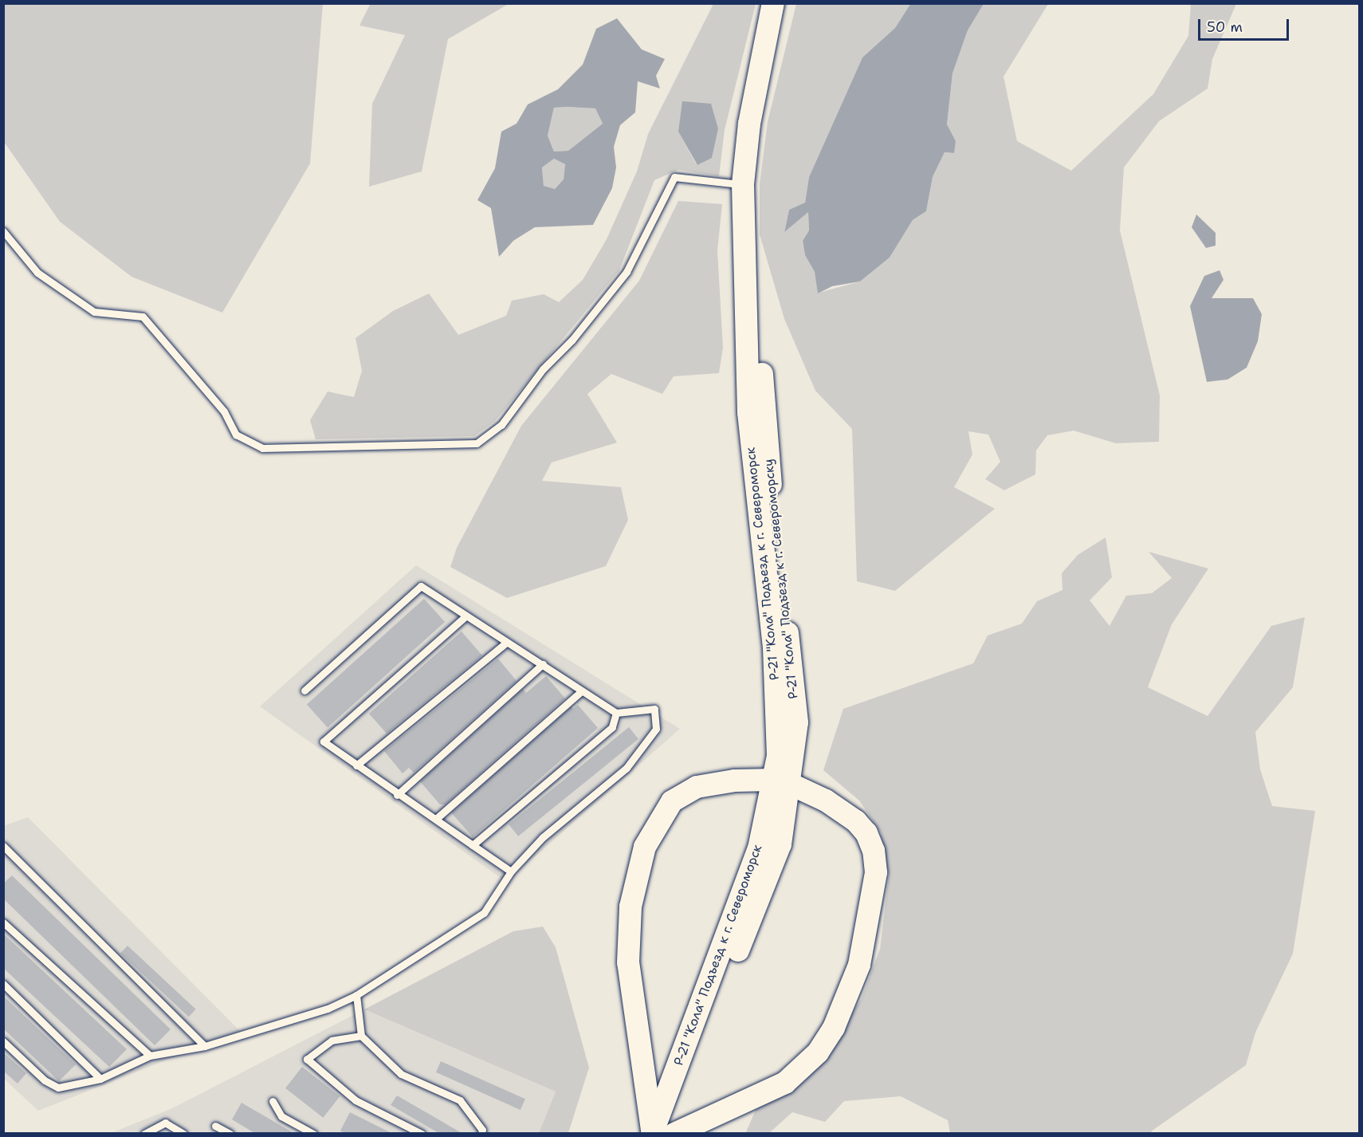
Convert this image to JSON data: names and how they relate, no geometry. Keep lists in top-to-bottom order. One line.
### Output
{"streets":{"main road":["Р-21 \"Кола\" Подъезд к г. Североморск","Р-21 \"Кола\" Подъезд к г. Североморску"]},"crossings":[["Р-21 \"Кола\" Подъезд к г. Североморск","Р-21 \"Кола\" Подъезд к г. Североморску"]],"scale_bar":"50 m"}
